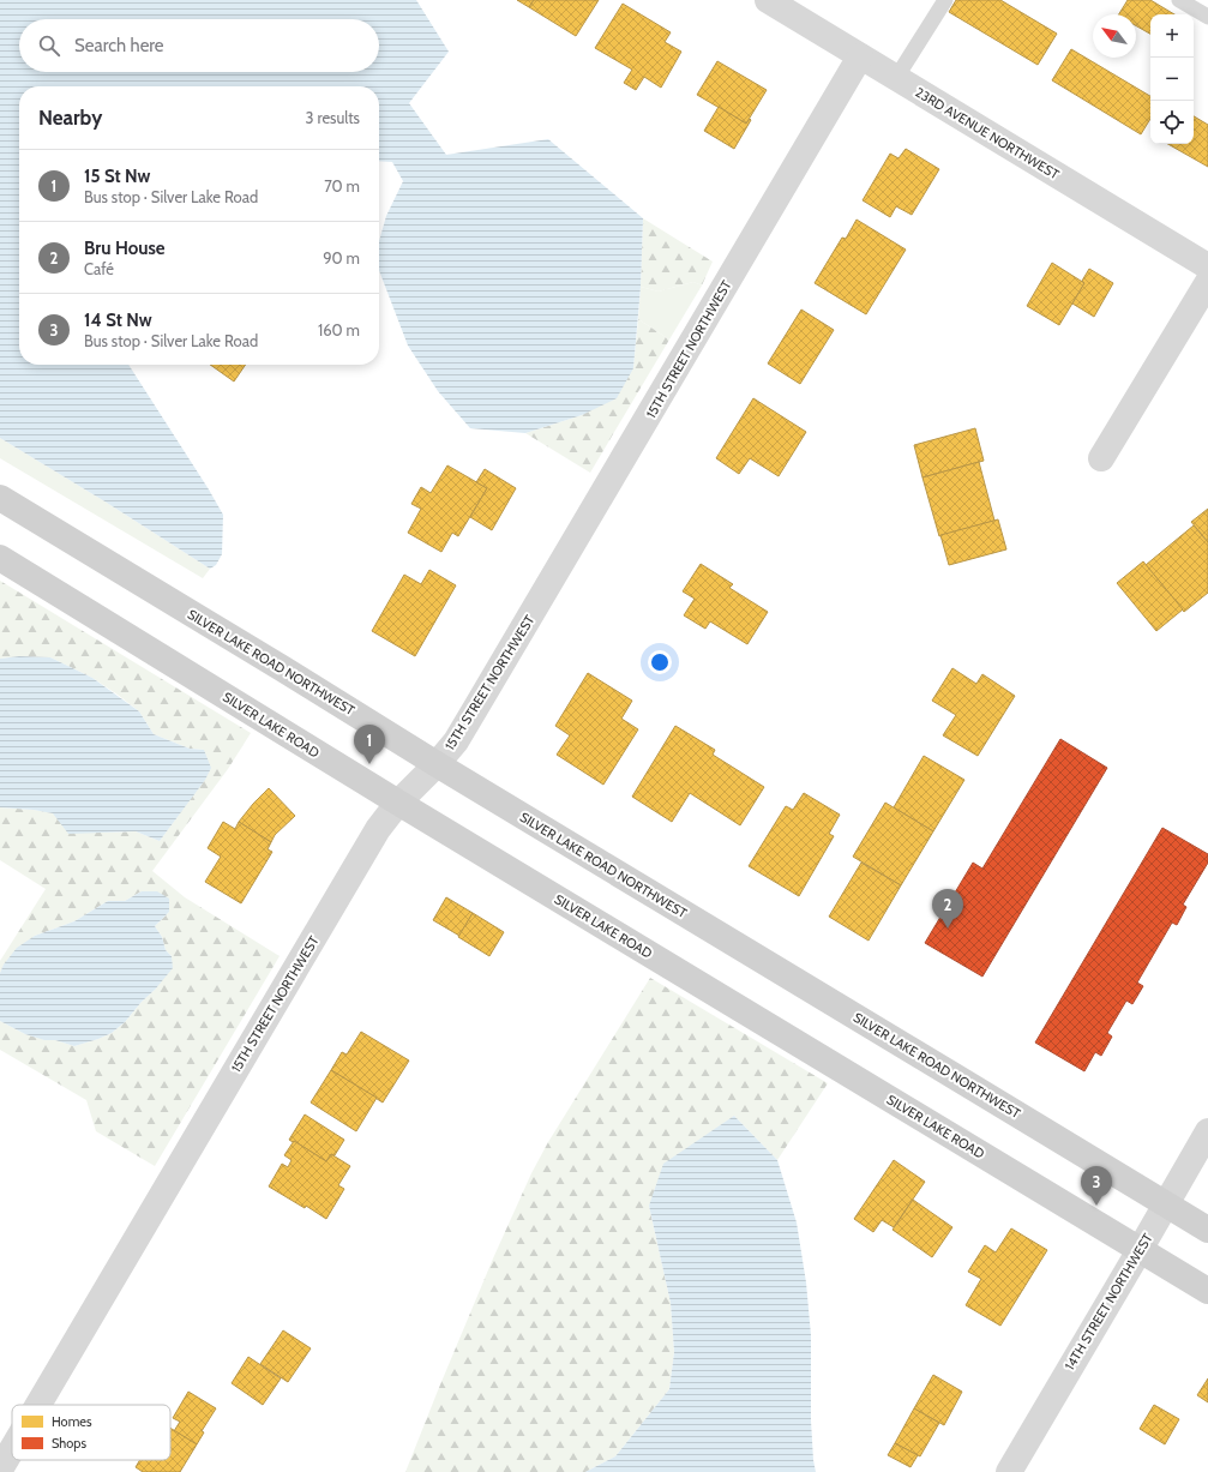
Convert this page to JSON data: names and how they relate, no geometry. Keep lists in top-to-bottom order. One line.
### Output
{"streets":{"main road":["SILVER LAKE ROAD NORTHWEST","SILVER LAKE ROAD"],"street":["23RD AVENUE NORTHWEST","15TH STREET NORTHWEST","14TH STREET NORTHWEST"]},"crossings":[["23RD AVENUE NORTHWEST","15TH STREET NORTHWEST"],["15TH STREET NORTHWEST","SILVER LAKE ROAD NORTHWEST"],["15TH STREET NORTHWEST","SILVER LAKE ROAD"],["SILVER LAKE ROAD NORTHWEST","14TH STREET NORTHWEST"],["SILVER LAKE ROAD","14TH STREET NORTHWEST"]],"legend":["Homes","Shops"],"north":"top left","page":{"map_buttons":["+","−"],"search":"Search here","heading":["Nearby","3 results"],"list":[{"mark":"1","name":"15 St Nw","note":"Bus stop · Silver Lake Road","value":"70 m"},{"mark":"2","name":"Bru House","note":"Café","value":"90 m"},{"mark":"3","name":"14 St Nw","note":"Bus stop · Silver Lake Road","value":"160 m"}],"pins":["1","2","3"]}}
